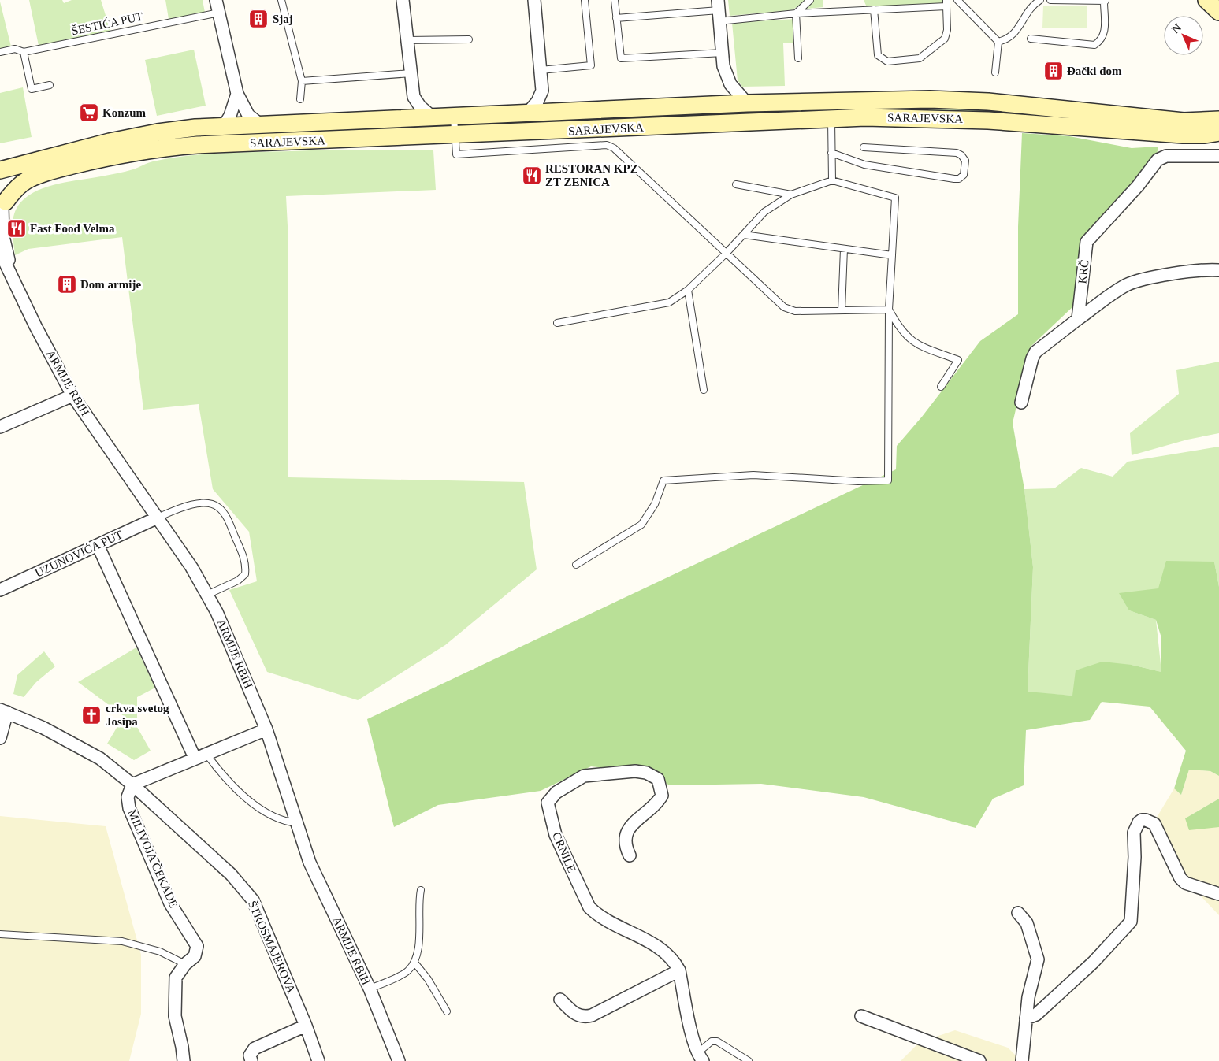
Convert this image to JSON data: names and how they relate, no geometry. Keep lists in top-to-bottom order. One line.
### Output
{"streets":{"main road":["SARAJEVSKA"],"street":["KRČ","ARMIJE RBIH","UZUNOVIĆA PUT","CRNILE","MILIVOJA ČEKADE","ŠTROSMAJEROVA"],"lane":["ŠESTIĆA PUT"]},"crossings":[["SARAJEVSKA","ARMIJE RBIH"],["ARMIJE RBIH","UZUNOVIĆA PUT"],["MILIVOJA ČEKADE","ŠTROSMAJEROVA"]],"places":{"building":["Sjaj","Đački dom","Dom armije"],"supermarket":["Konzum"],"restaurant":["RESTORAN KPZ ZT ZENICA","Fast Food Velma"],"church":["crkva svetog Josipa"]},"north":"top left"}
